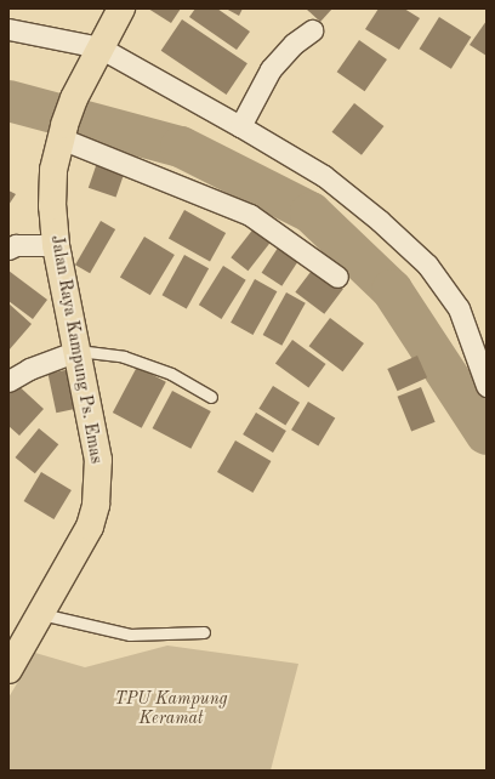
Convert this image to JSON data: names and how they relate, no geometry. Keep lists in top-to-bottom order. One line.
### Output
{"streets":{"main road":["Jalan Raya Kampung Ps. Emas"]},"parks":["TPU Kampung Keramat"]}
